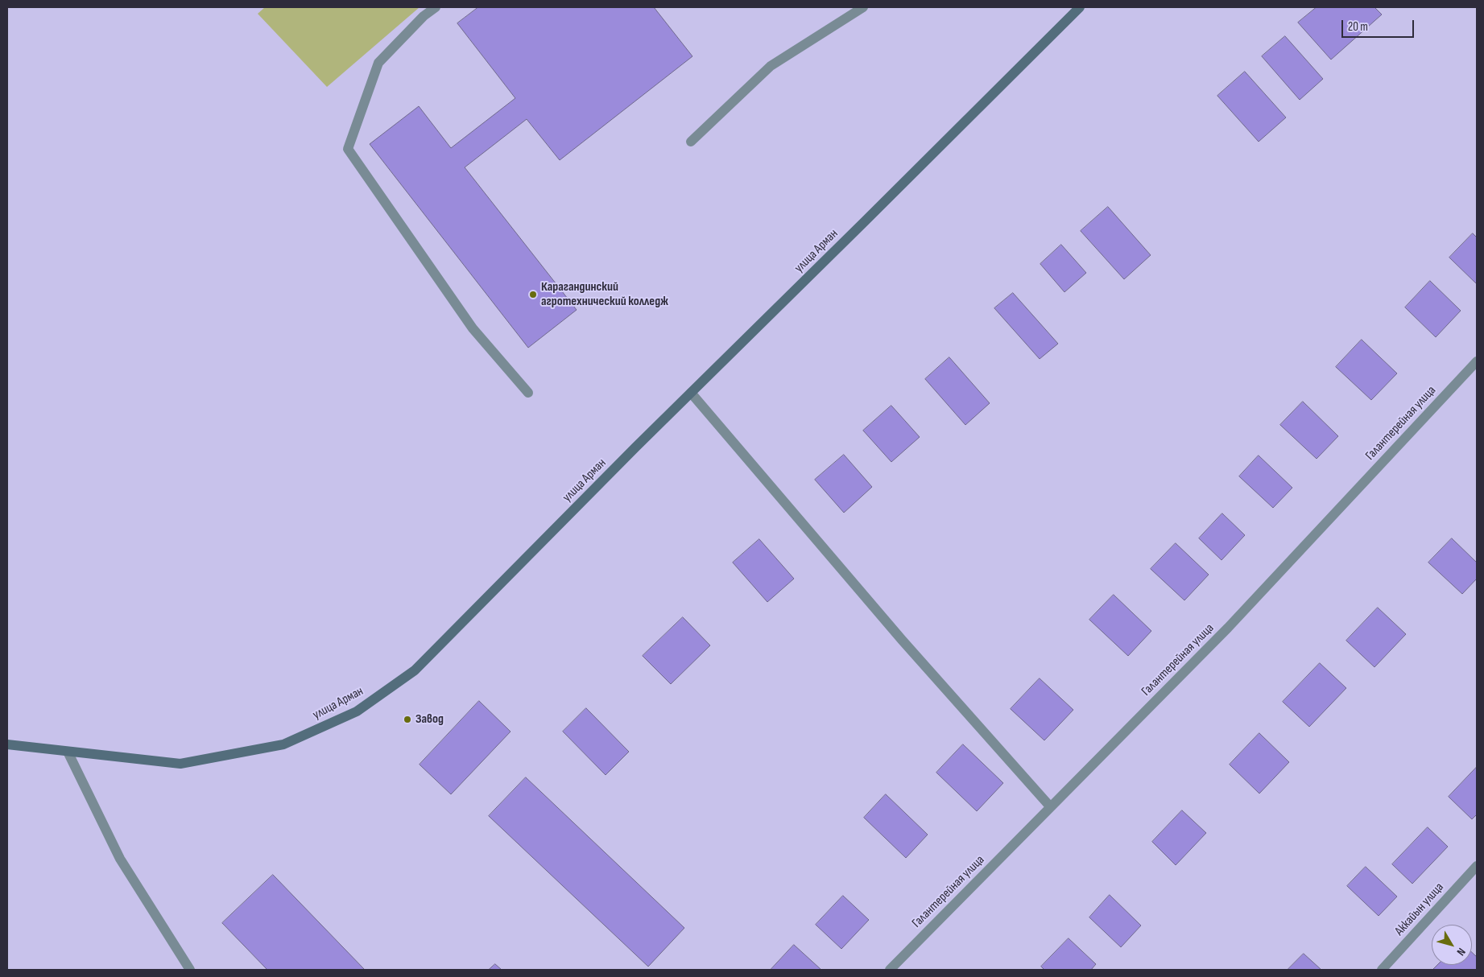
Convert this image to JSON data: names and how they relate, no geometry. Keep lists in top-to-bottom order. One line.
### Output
{"streets":{"street":["улица Арман","Галантерейная улица","Аккайын улица"]},"places":["Карагандинский агротехнический колледж","Завод"],"scale_bar":"20 m","north":"bottom right"}
